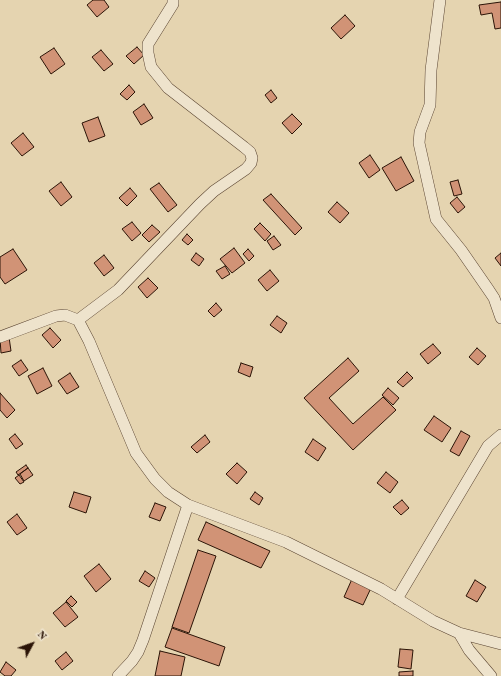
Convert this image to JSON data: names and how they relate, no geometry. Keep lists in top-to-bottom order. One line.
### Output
{"north":"top right"}
